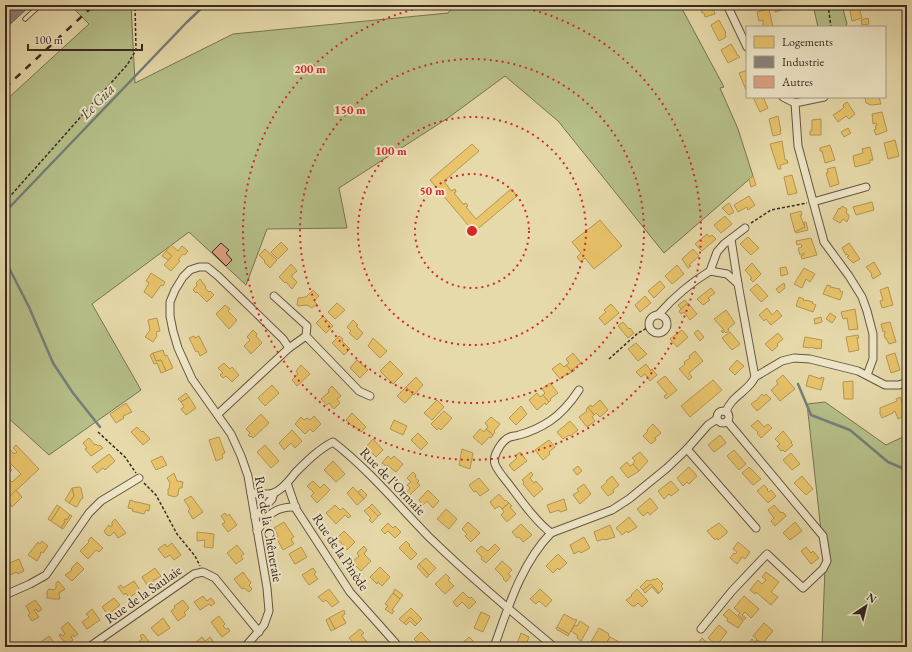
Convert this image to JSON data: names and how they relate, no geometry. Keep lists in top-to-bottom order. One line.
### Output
{"streets":{"street":["Rue de l'Ormaie","Rue de la Chêneraie","Rue de la Pinède","Rue de la Saulaie"]},"crossings":[["Rue de l'Ormaie","Rue de la Chêneraie"],["Rue de l'Ormaie","Rue de la Pinède"],["Rue de la Chêneraie","Rue de la Saulaie"]],"water":["Le Gua"],"legend":["Logements","Industrie","Autres"],"scale_bar":"100 m","north":"top right","rings":["200 m","150 m","100 m","50 m"]}
